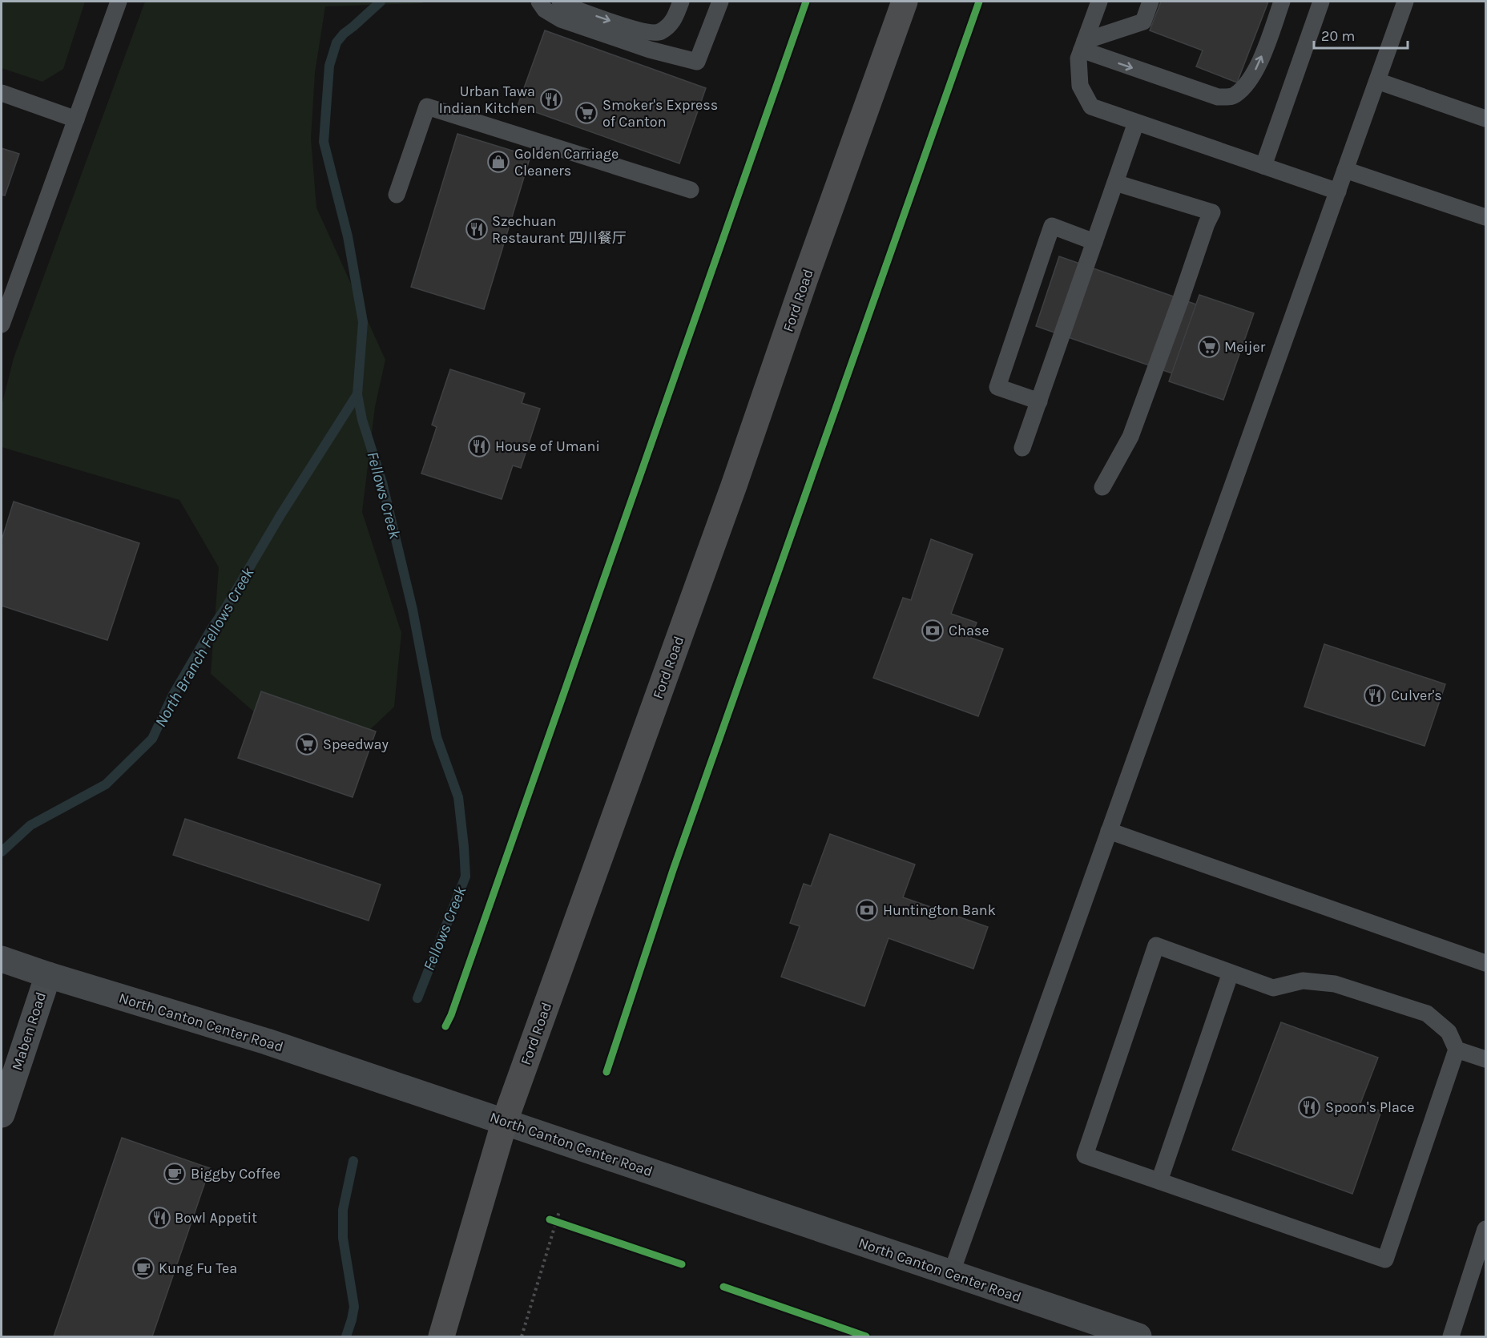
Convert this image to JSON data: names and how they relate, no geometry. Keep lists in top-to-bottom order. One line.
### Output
{"streets":{"main road":["Ford Road","North Canton Center Road"],"street":["Maben Road"]},"crossings":[["Ford Road","North Canton Center Road"],["North Canton Center Road","Maben Road"]],"water":["Fellows Creek","North Branch Fellows Creek"],"places":{"restaurant":["Urban Tawa Indian Kitchen","Szechuan Restaurant 四川餐厅","House of Umani","Culver's","Spoon's Place","Bowl Appetit"],"supermarket":["Smoker's Express of Canton","Meijer","Speedway"],"shop":["Golden Carriage Cleaners"],"bank":["Chase","Huntington Bank"],"cafe":["Biggby Coffee","Kung Fu Tea"]},"scale_bar":"20 m"}
